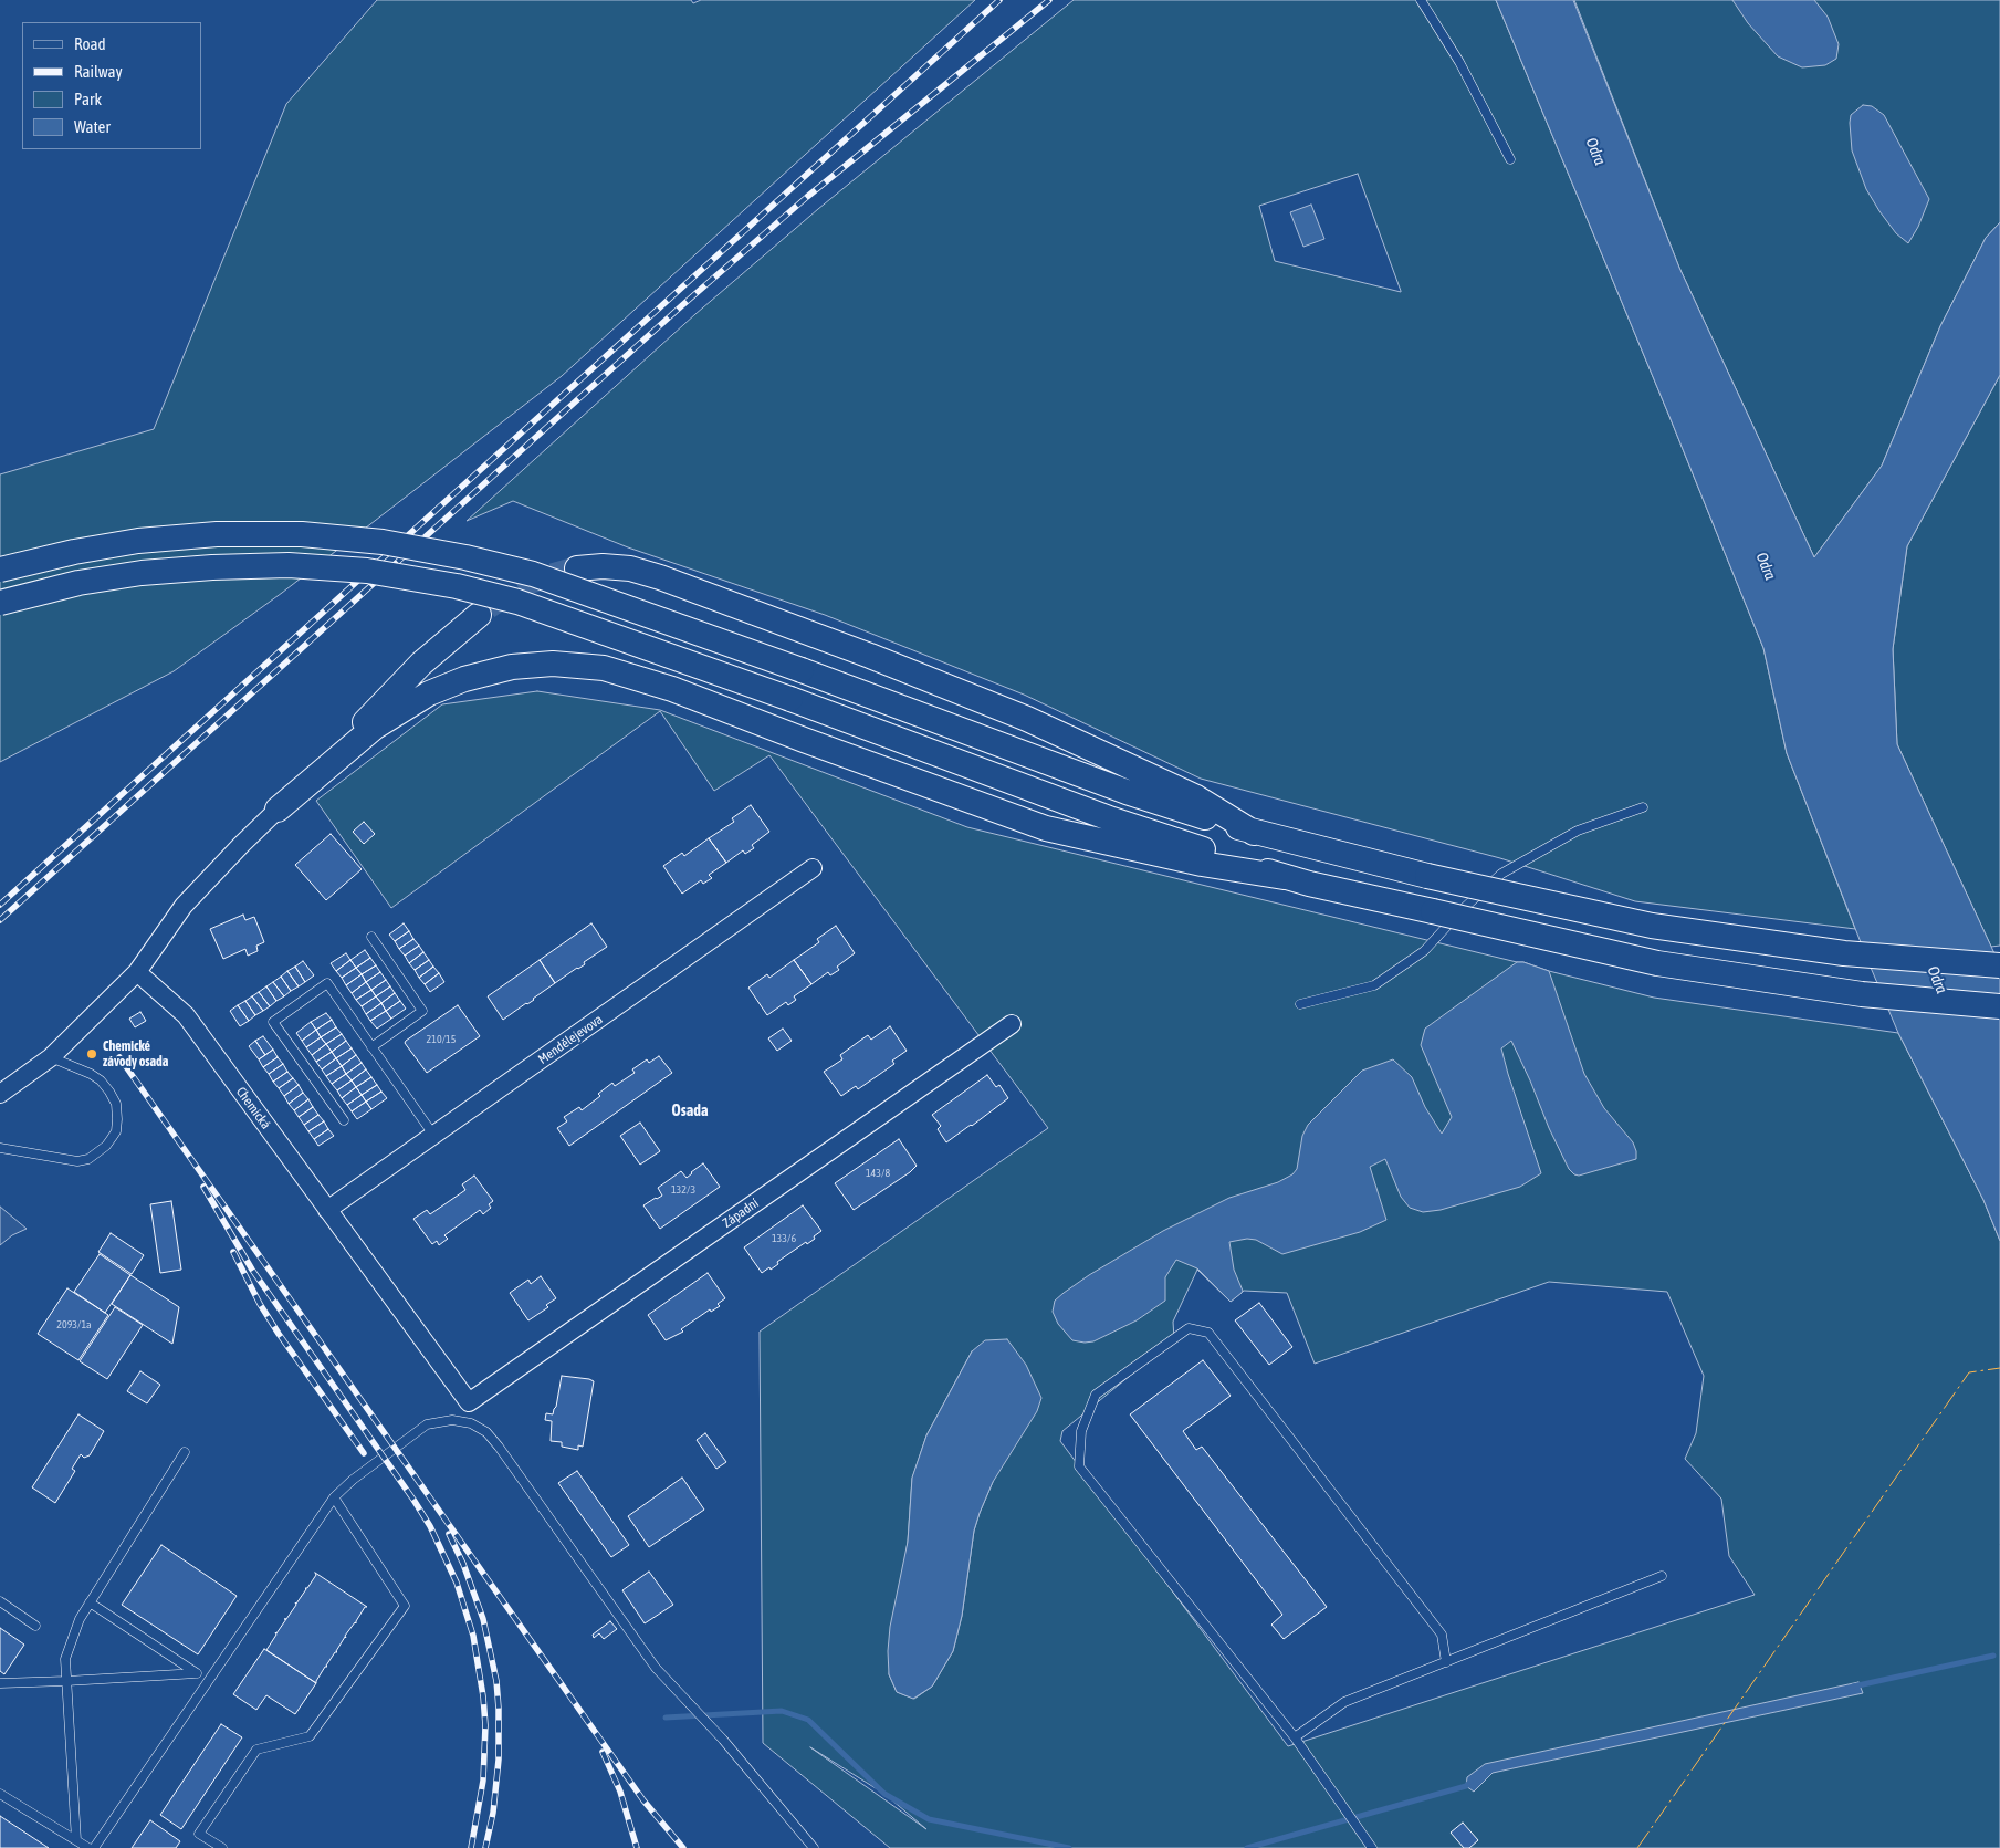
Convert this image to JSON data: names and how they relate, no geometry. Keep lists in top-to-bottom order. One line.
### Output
{"streets":{"street":["Mendělejevova","Chemická","Západní"]},"crossings":[["Mendělejevova","Chemická"],["Chemická","Západní"]],"districts":["Osada"],"water":["Odra"],"places":["Chemické závody osada"],"house_numbers":["210/15","143/8","132/3","133/6","2093/1a"],"legend":["Road","Railway","Park","Water"]}
